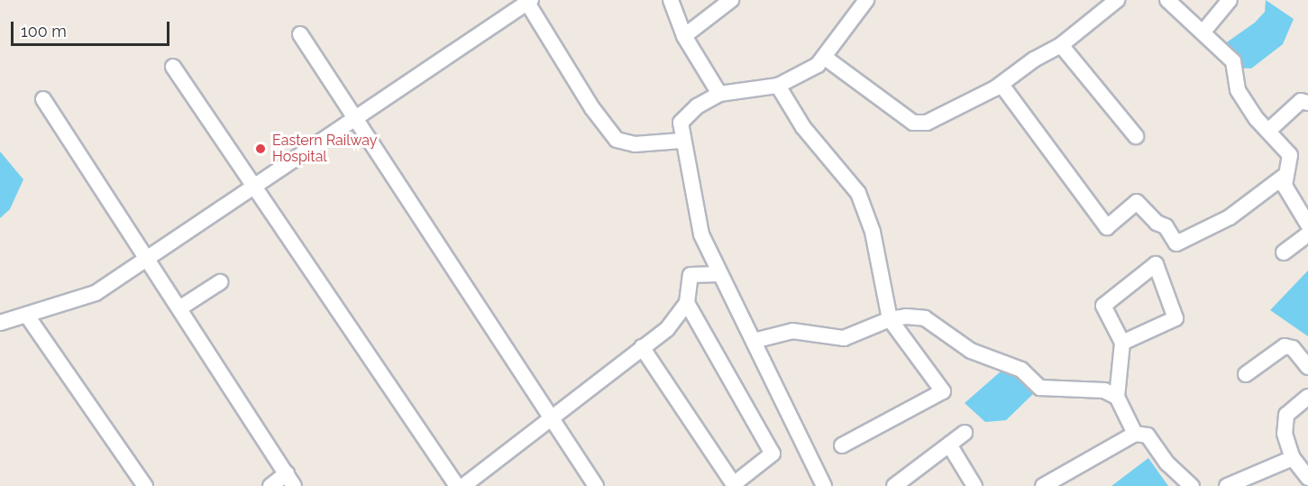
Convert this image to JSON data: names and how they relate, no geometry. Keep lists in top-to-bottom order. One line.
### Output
{"places":["Eastern Railway Hospital"],"scale_bar":"100 m"}
